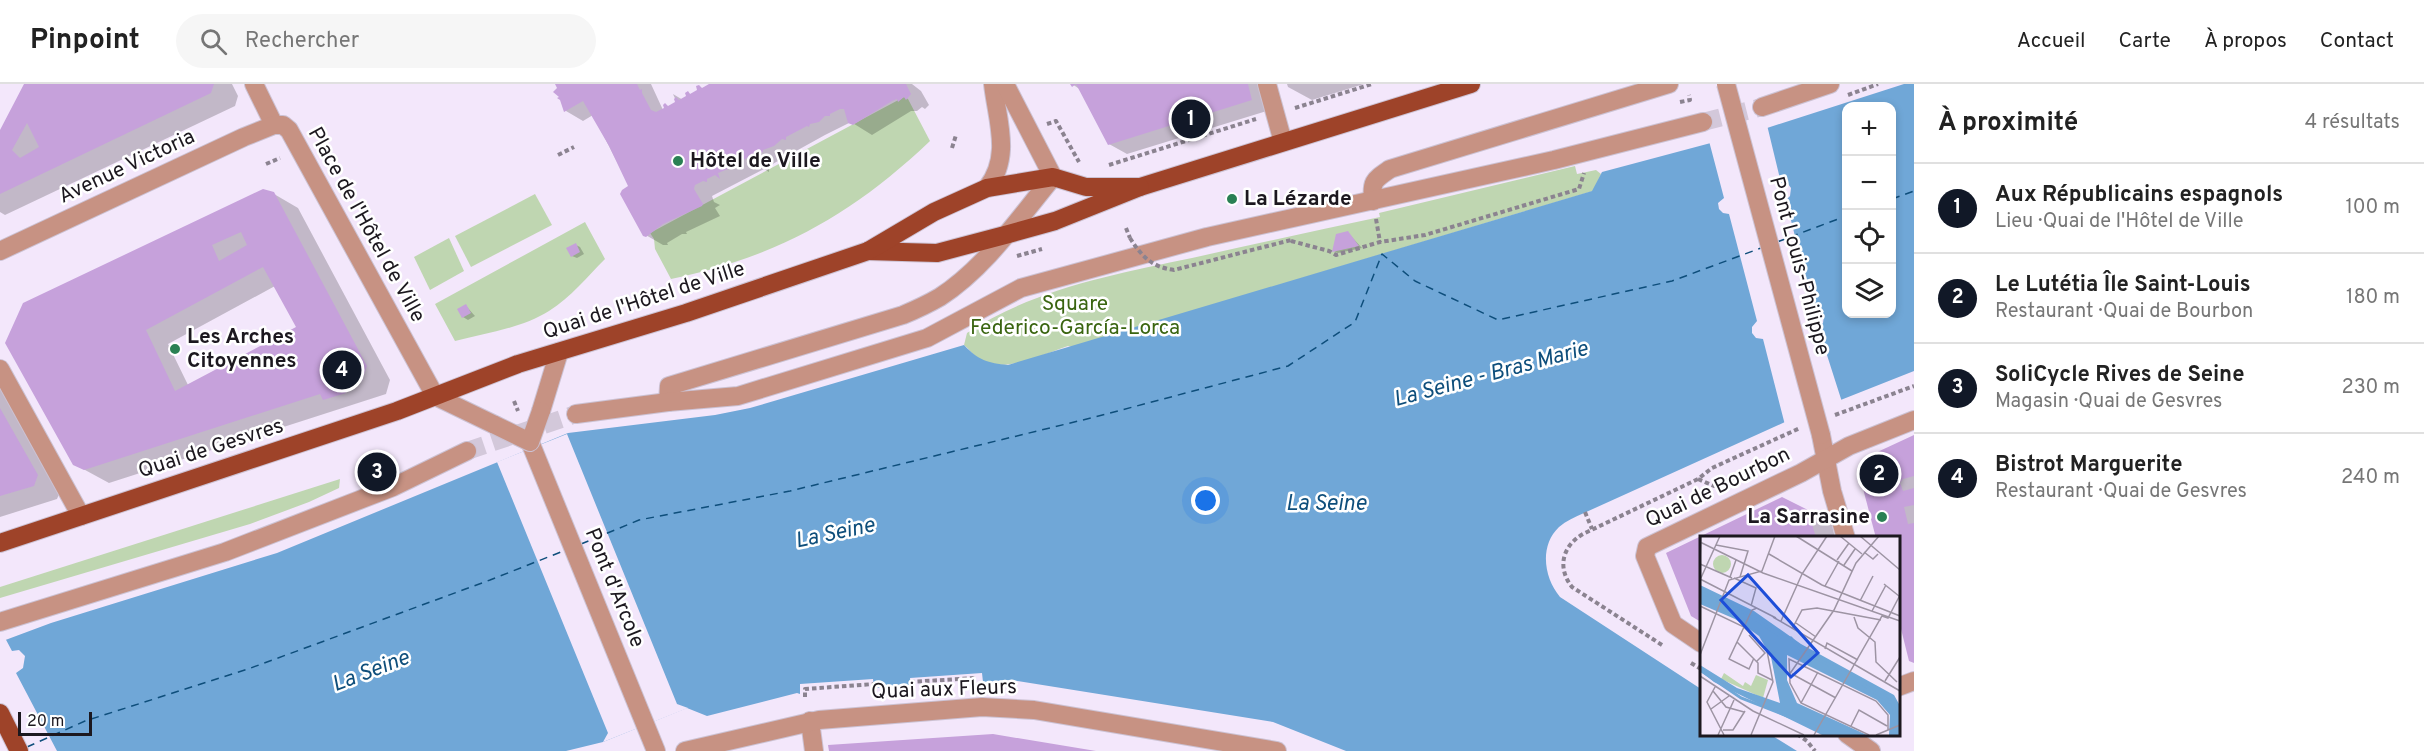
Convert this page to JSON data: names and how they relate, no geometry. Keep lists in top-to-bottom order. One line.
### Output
{"streets":{"main road":["Quai de l'Hôtel de Ville","Quai de Gesvres"],"street":["Avenue Victoria","Place de l'Hôtel de Ville","Pont Louis-Philippe","Quai de Bourbon","Pont d'Arcole","Quai aux Fleurs"]},"crossings":[["Avenue Victoria","Place de l'Hôtel de Ville"],["Place de l'Hôtel de Ville","Quai de l'Hôtel de Ville"],["Place de l'Hôtel de Ville","Quai de Gesvres"],["Pont Louis-Philippe","Quai de Bourbon"],["Quai de l'Hôtel de Ville","Quai de Gesvres"]],"water":["La Seine - Bras Marie","La Seine"],"parks":["Square Federico-García-Lorca"],"places":["Hôtel de Ville","La Lézarde","Les Arches Citoyennes","La Sarrasine"],"scale_bar":"20 m","page":{"header":"Pinpoint","search":"Rechercher","nav":["Accueil","Carte","À propos","Contact"],"heading":["À proximité","4 résultats"],"pins":["1","4","3","2"],"map_buttons":["+","−"],"list":[{"mark":"1","name":"Aux Républicains espagnols","note":"Lieu · Quai de l'Hôtel de Ville","value":"100 m"},{"mark":"2","name":"Le Lutétia Île Saint-Louis","note":"Restaurant · Quai de Bourbon","value":"180 m"},{"mark":"3","name":"SoliCycle Rives de Seine","note":"Magasin · Quai de Gesvres","value":"230 m"},{"mark":"4","name":"Bistrot Marguerite","note":"Restaurant · Quai de Gesvres","value":"240 m"}],"scale":"20 m"}}
